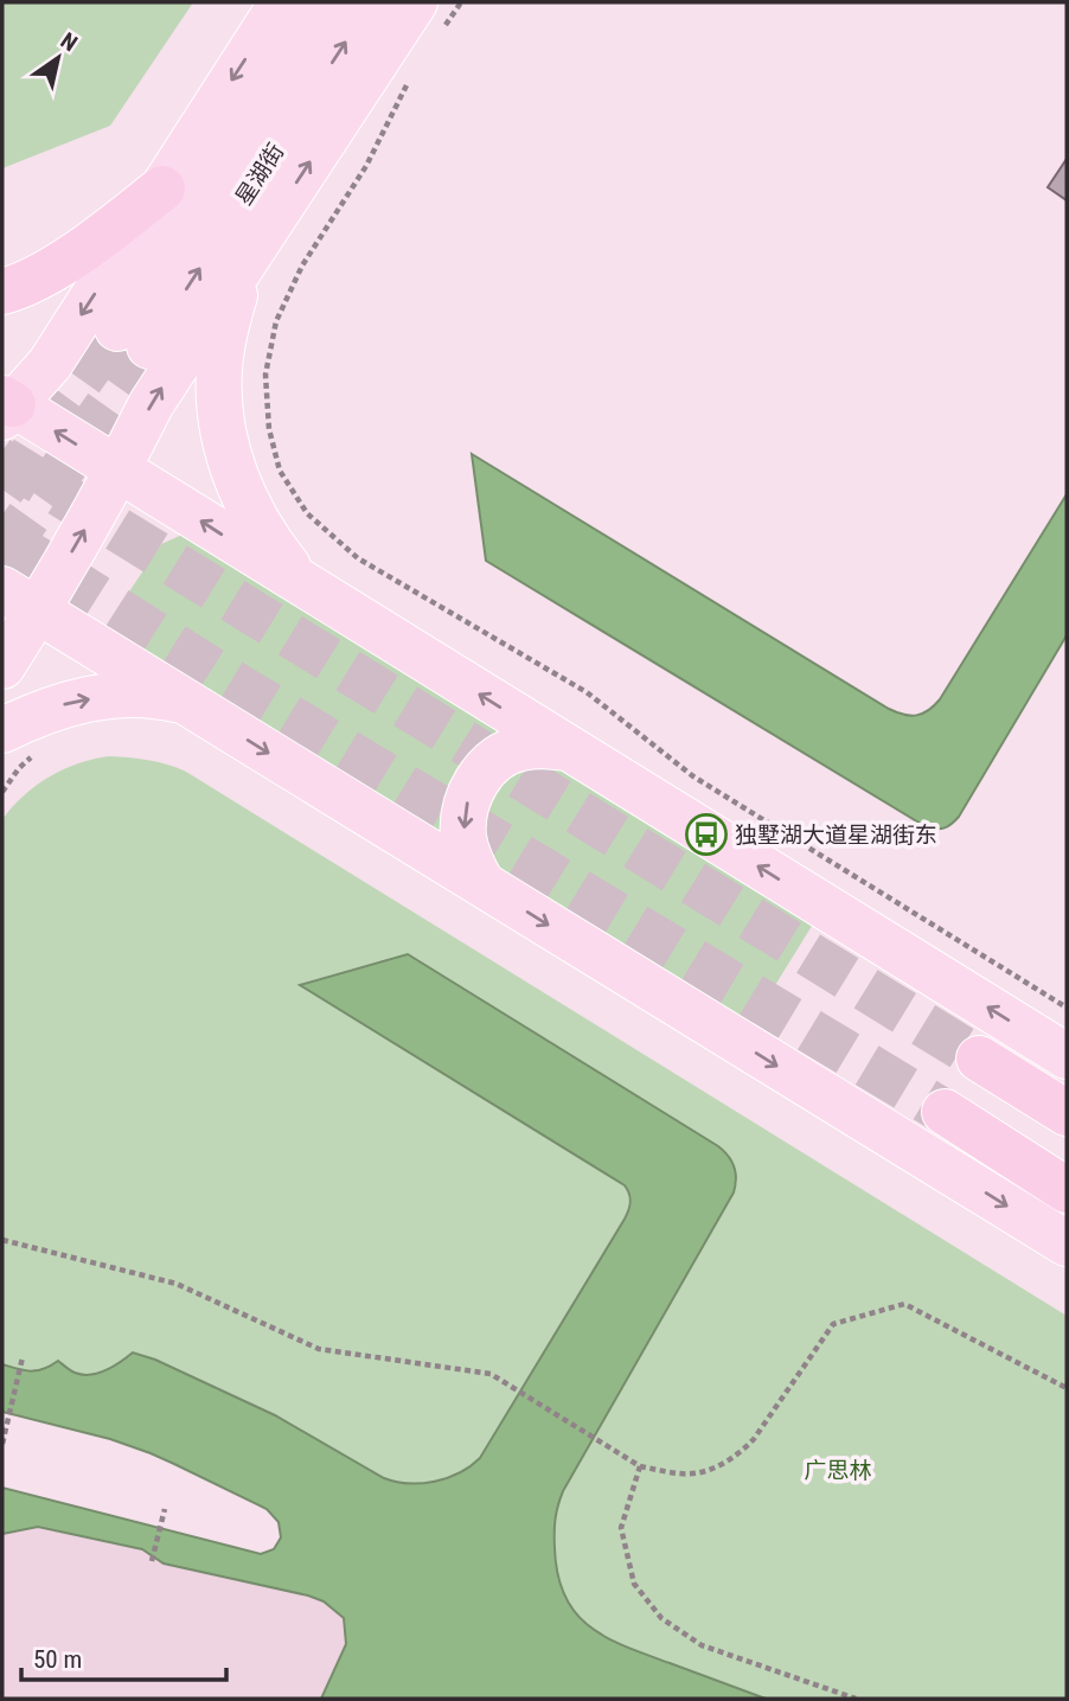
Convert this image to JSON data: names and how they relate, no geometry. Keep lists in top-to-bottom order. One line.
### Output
{"streets":{"main road":["星湖街"]},"parks":["广思林"],"places":{"bus stop":["独墅湖大道星湖街东"]},"scale_bar":"50 m","north":"top right"}
